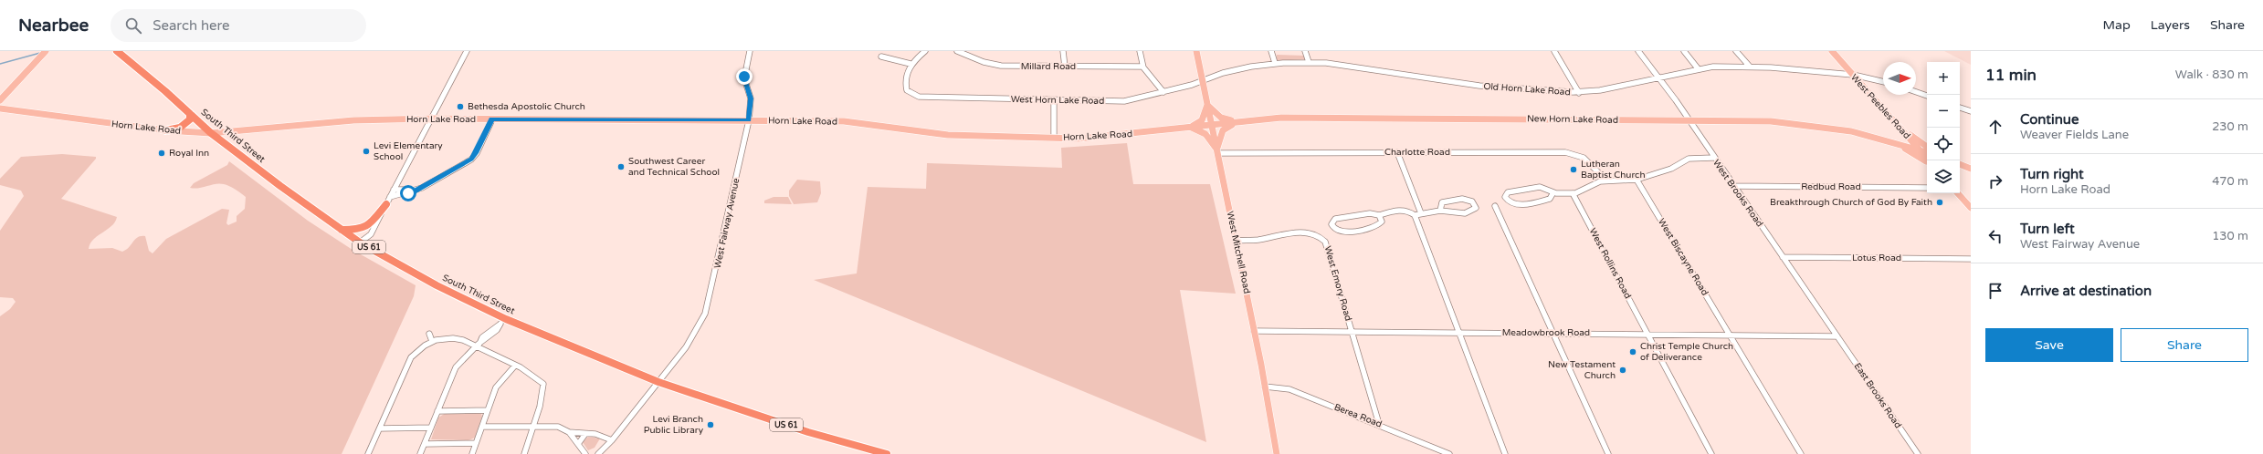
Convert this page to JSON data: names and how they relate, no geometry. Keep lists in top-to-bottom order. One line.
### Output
{"streets":{"highway":["South Third Street","US 61"],"main road":["West Peebles Road","Horn Lake Road","New Horn Lake Road","West Mitchell Road"],"street":["Millard Road","Old Horn Lake Road","West Horn Lake Road","Charlotte Road","Redbud Road","West Brooks Road","West Fairway Avenue","West Biscayne Road","Lotus Road","West Rollins Road","West Emory Road","Meadowbrook Road","East Brooks Road","Berea Road"]},"crossings":[["Old Horn Lake Road","West Horn Lake Road"],["Old Horn Lake Road","West Peebles Road"],["Old Horn Lake Road","West Brooks Road"],["Old Horn Lake Road","West Mitchell Road"],["West Horn Lake Road","West Mitchell Road"],["West Peebles Road","New Horn Lake Road"],["Horn Lake Road","New Horn Lake Road"],["Horn Lake Road","South Third Street"],["Horn Lake Road","West Fairway Avenue"],["Horn Lake Road","West Mitchell Road"],["New Horn Lake Road","West Brooks Road"],["New Horn Lake Road","West Mitchell Road"],["South Third Street","West Fairway Avenue"],["Charlotte Road","West Mitchell Road"],["Redbud Road","West Brooks Road"],["West Brooks Road","Lotus Road"],["West Brooks Road","Meadowbrook Road"],["West Brooks Road","East Brooks Road"],["West Mitchell Road","West Emory Road"],["West Mitchell Road","Meadowbrook Road"],["West Mitchell Road","Berea Road"],["West Biscayne Road","Meadowbrook Road"],["West Rollins Road","Meadowbrook Road"],["West Emory Road","Meadowbrook Road"],["West Emory Road","Berea Road"],["Meadowbrook Road","East Brooks Road"]],"places":["Bethesda Apostolic Church","Levi Elementary School","Royal Inn","Southwest Career and Technical School","Lutheran Baptist Church","Breakthrough Church of God By Faith","Christ Temple Church of Deliverance","New Testament Church","Levi Branch Public Library"],"north":"right","page":{"header":"Nearbee","search":"Search here","nav":["Map","Layers","Share"],"heading":["11 min","Walk · 830 m"],"map_buttons":["+","−"],"list":[["Continue","Weaver Fields Lane","230 m"],["Turn right","Horn Lake Road","470 m"],["Turn left","West Fairway Avenue","130 m"],"Arrive at destination"],"buttons":["Save","Share"]}}
